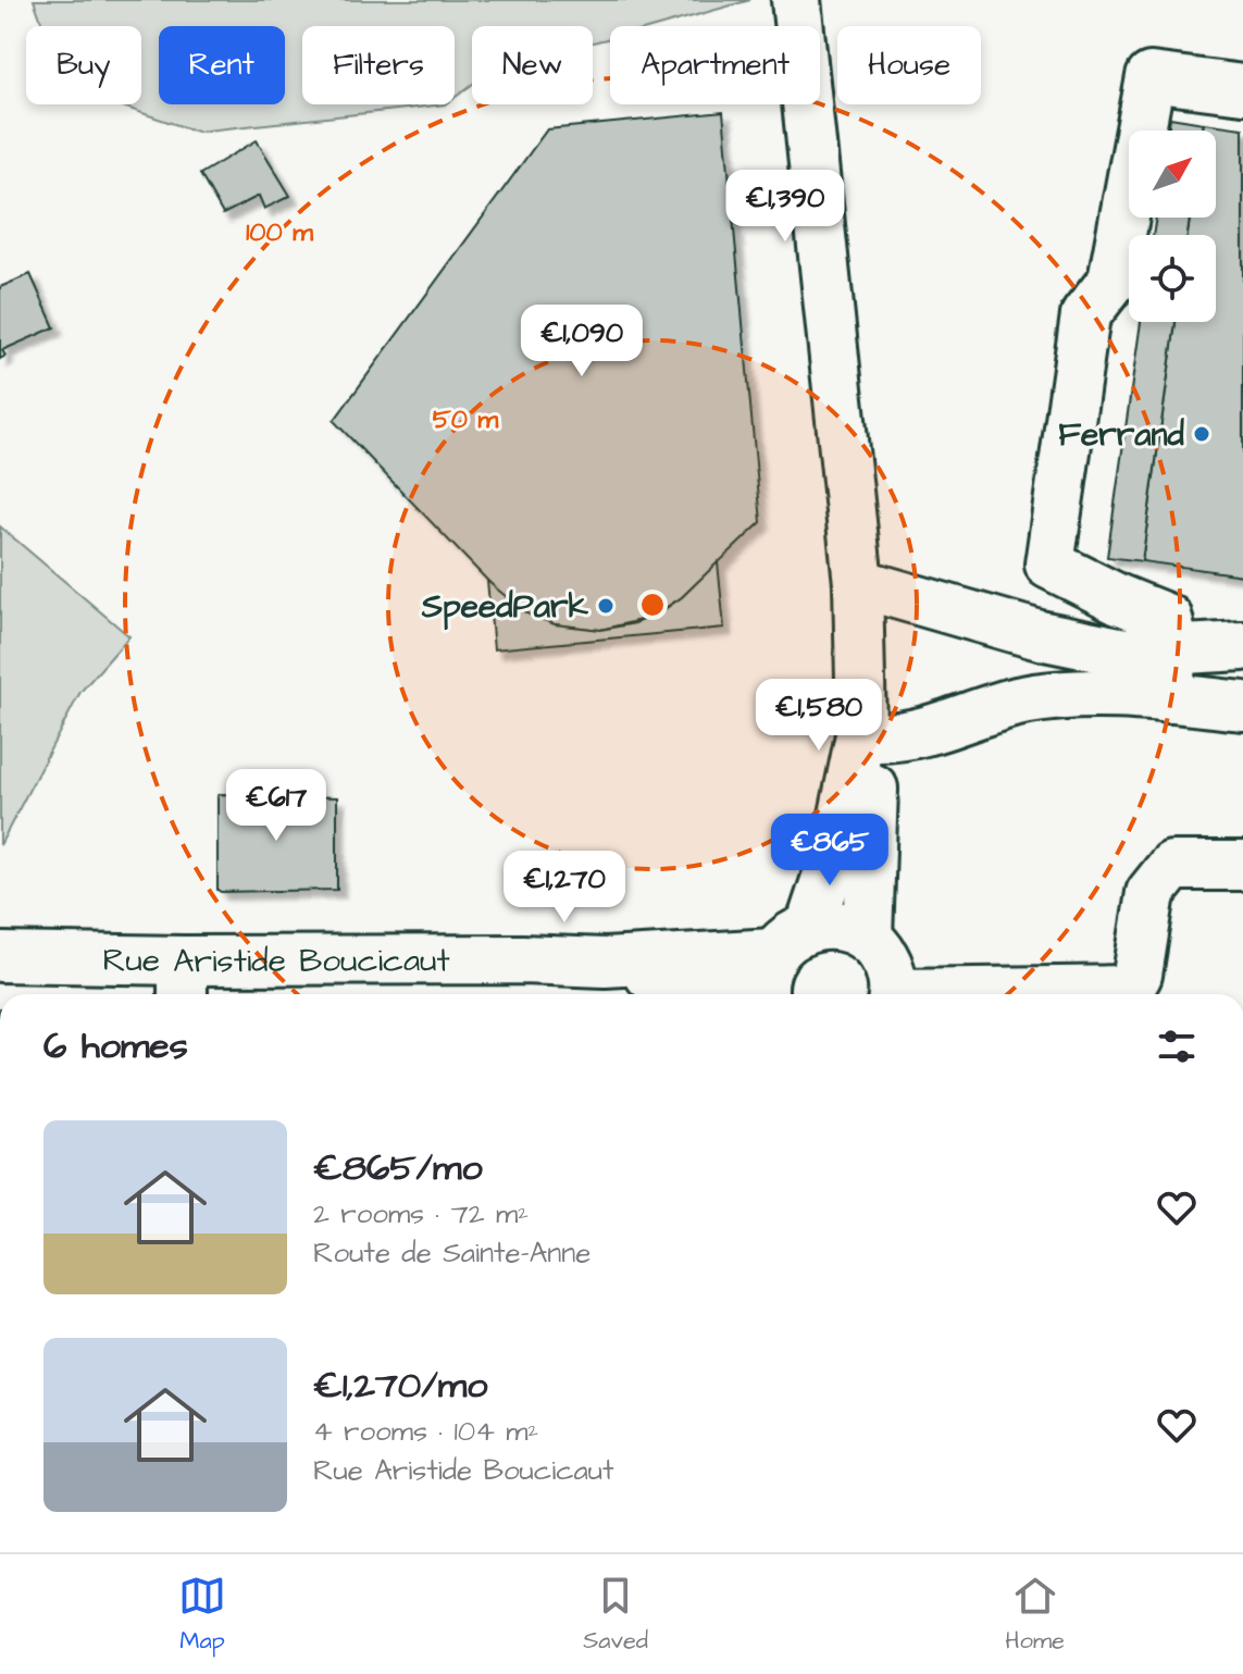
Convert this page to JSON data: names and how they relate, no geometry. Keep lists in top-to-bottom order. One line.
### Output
{"streets":{"main road":["Rue Aristide Boucicaut"]},"places":["Ferrand","SpeedPark"],"north":"top right","page":{"chip":["Buy","Rent","Filters","New","Apartment","House"],"price":["€1,390","€1,090","€1,580","€617","€865","€1,270"],"heading":"6 homes","list":[{"name":"€865/mo","note":"2 rooms · 72 m² · Route de Sainte-Anne"},{"name":"€1,270/mo","note":"4 rooms · 104 m² · Rue Aristide Boucicaut"}],"tabs":["Map","Saved","Home"]},"rings":["100 m","50 m"]}
